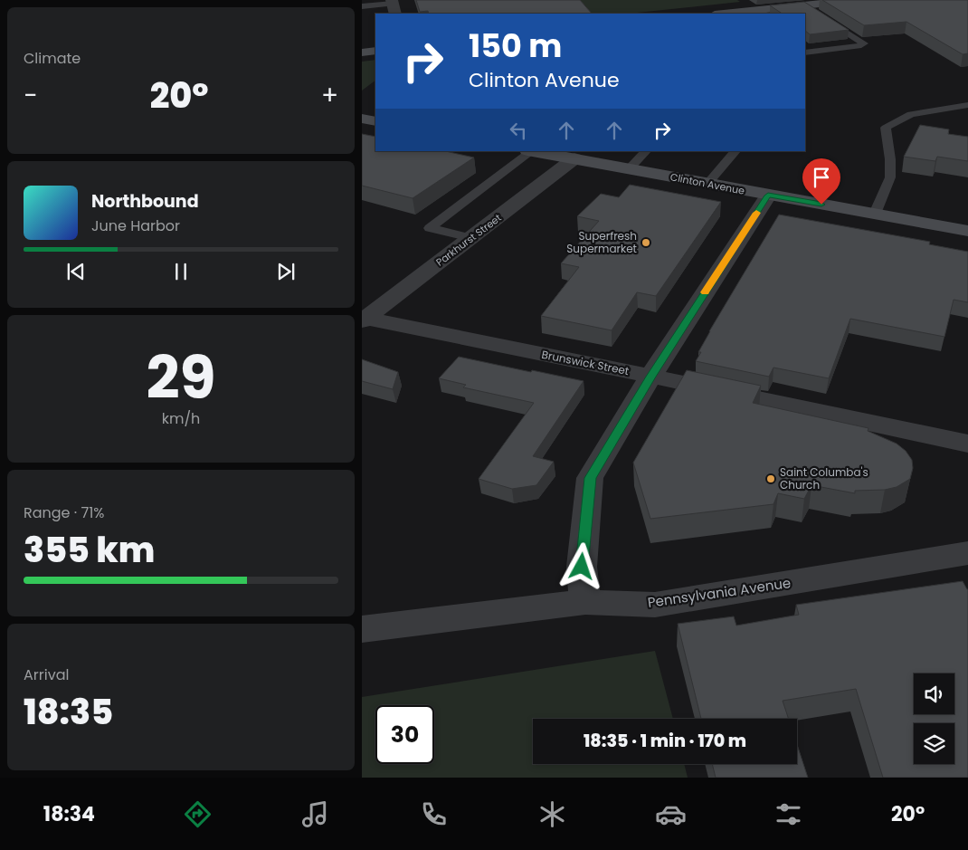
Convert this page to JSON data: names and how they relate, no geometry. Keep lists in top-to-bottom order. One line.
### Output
{"streets":{"main road":["Clinton Avenue"],"street":["Parkhurst Street","Brunswick Street","Pennsylvania Avenue"]},"crossings":[["Clinton Avenue","Parkhurst Street"],["Parkhurst Street","Brunswick Street"]],"places":["Superfresh Supermarket","Saint Columba's Church"],"page":{"tile":["Climate",["29","km/h"],["Range · 71%","355 km"],["Arrival","18:35"]],"turn":["150 m","Clinton Avenue"],"heat":["−","20°","+"],"song":["Northbound","June Harbor"],"limit":"30","trip":"18:35 · 1 min · 170 m","tabs":["18:34","20°"]}}
